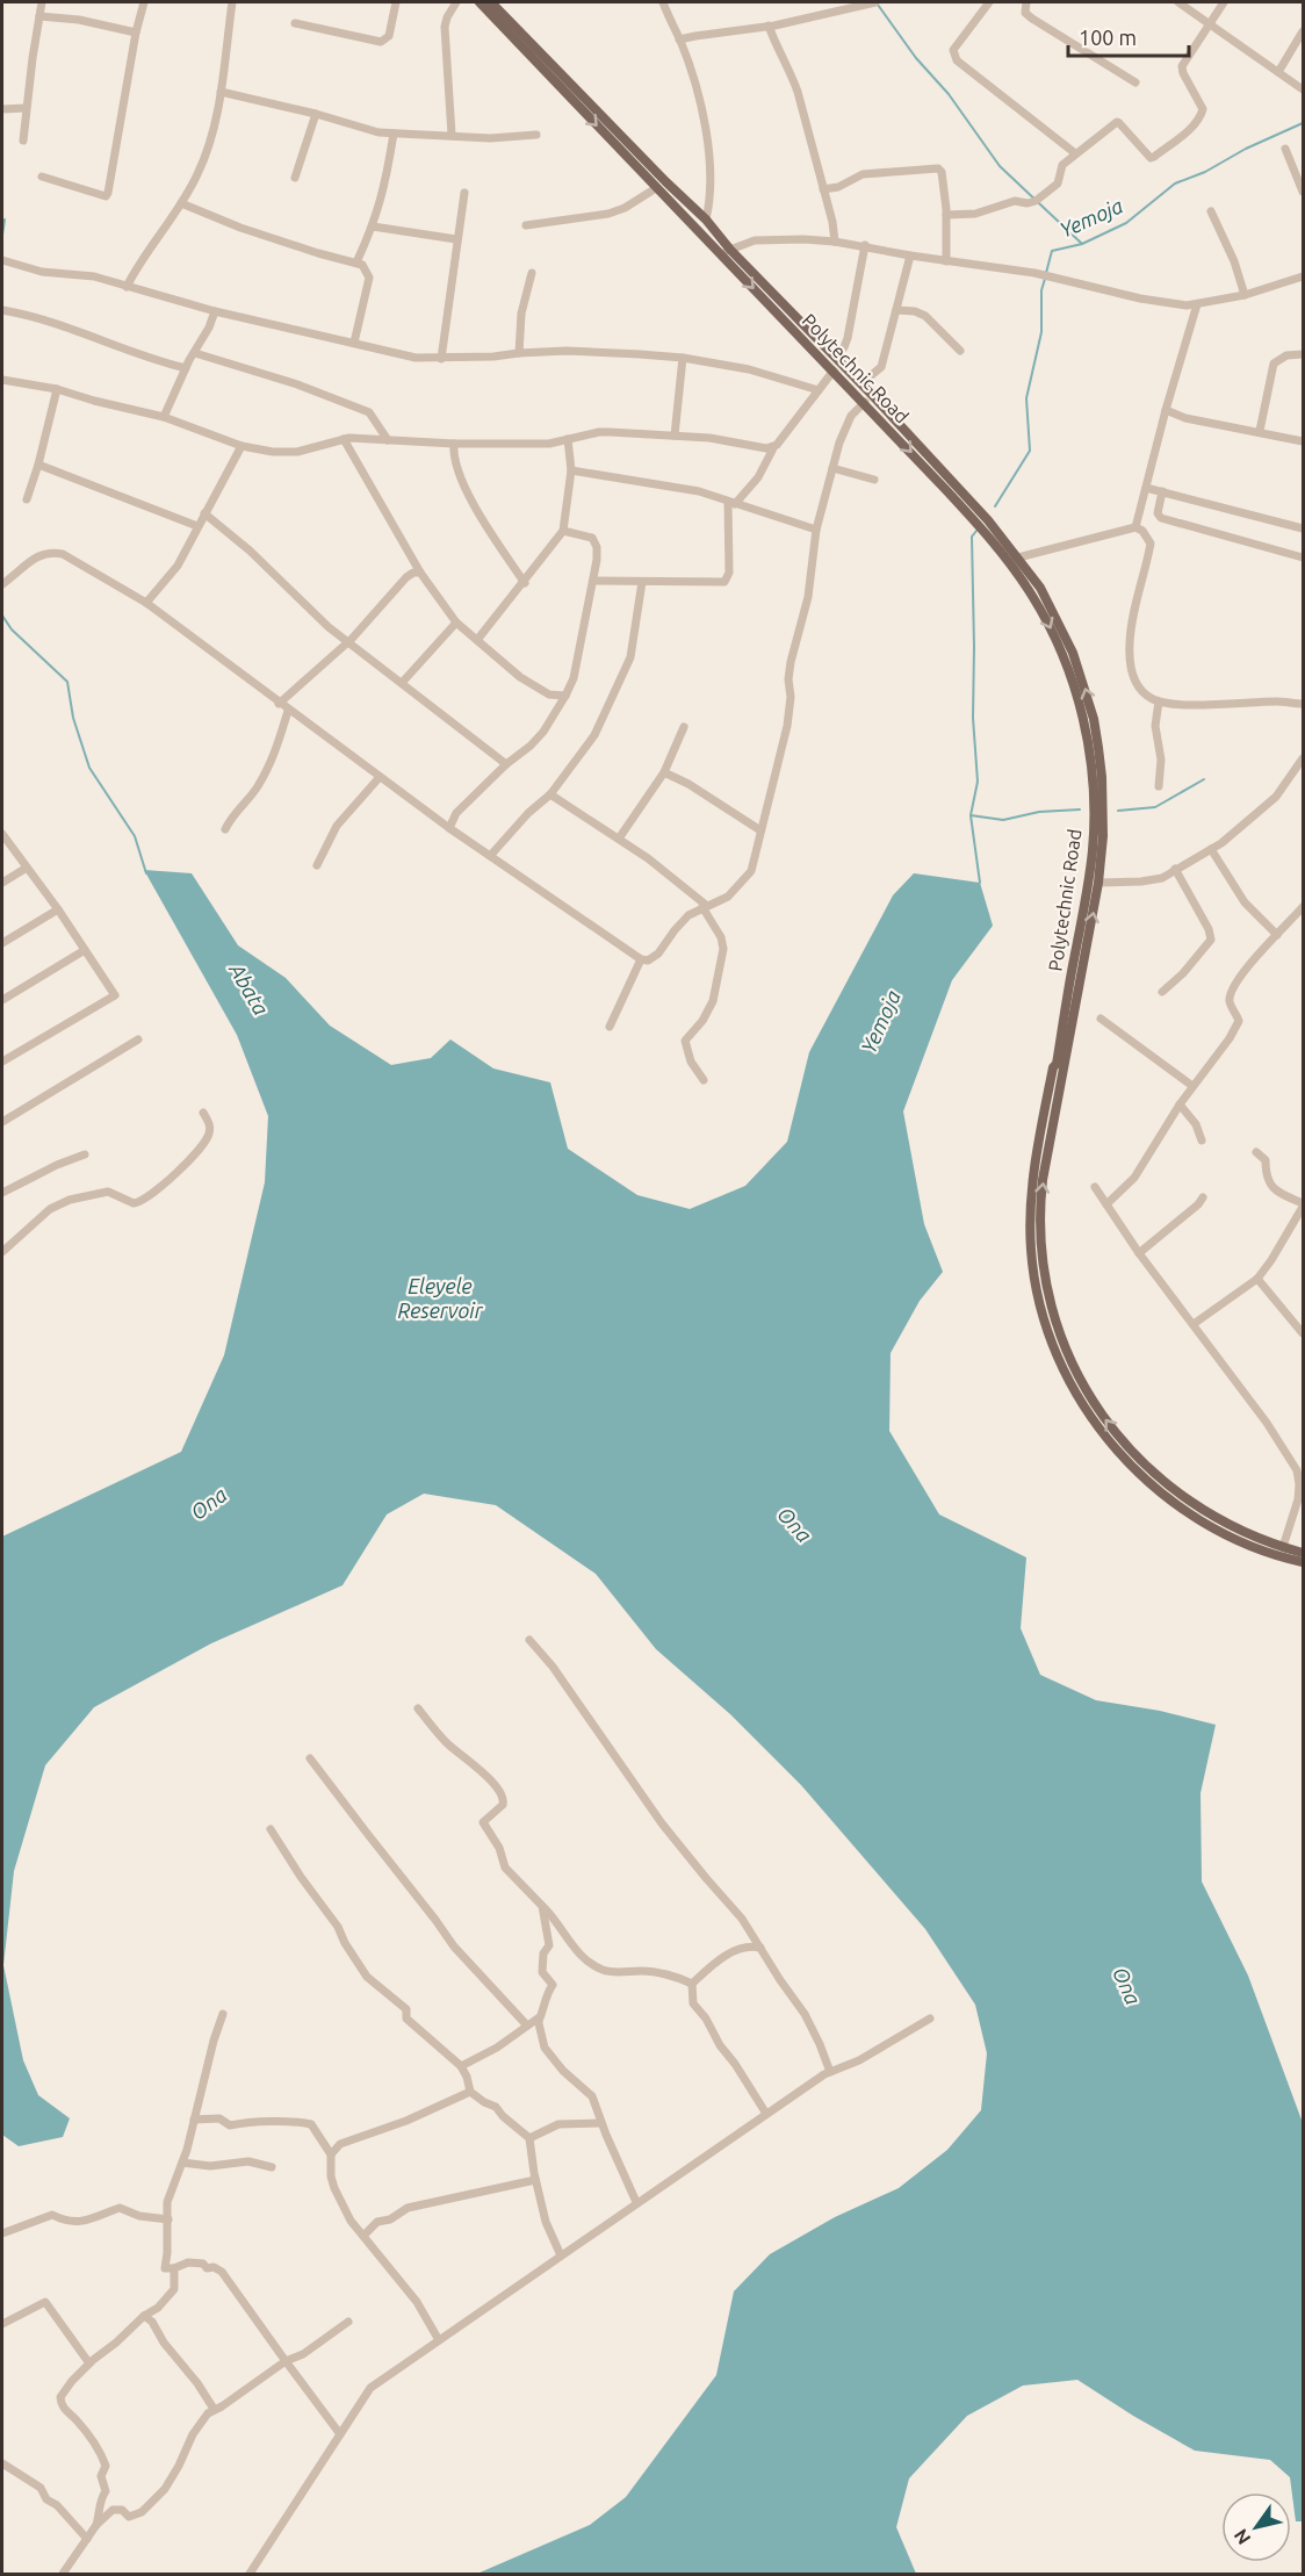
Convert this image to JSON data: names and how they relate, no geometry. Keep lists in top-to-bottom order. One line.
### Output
{"streets":{"main road":["Polytechnic Road"]},"water":["Yemoja","Abata","Eleyele Reservoir","Ona"],"scale_bar":"100 m","north":"bottom left"}
